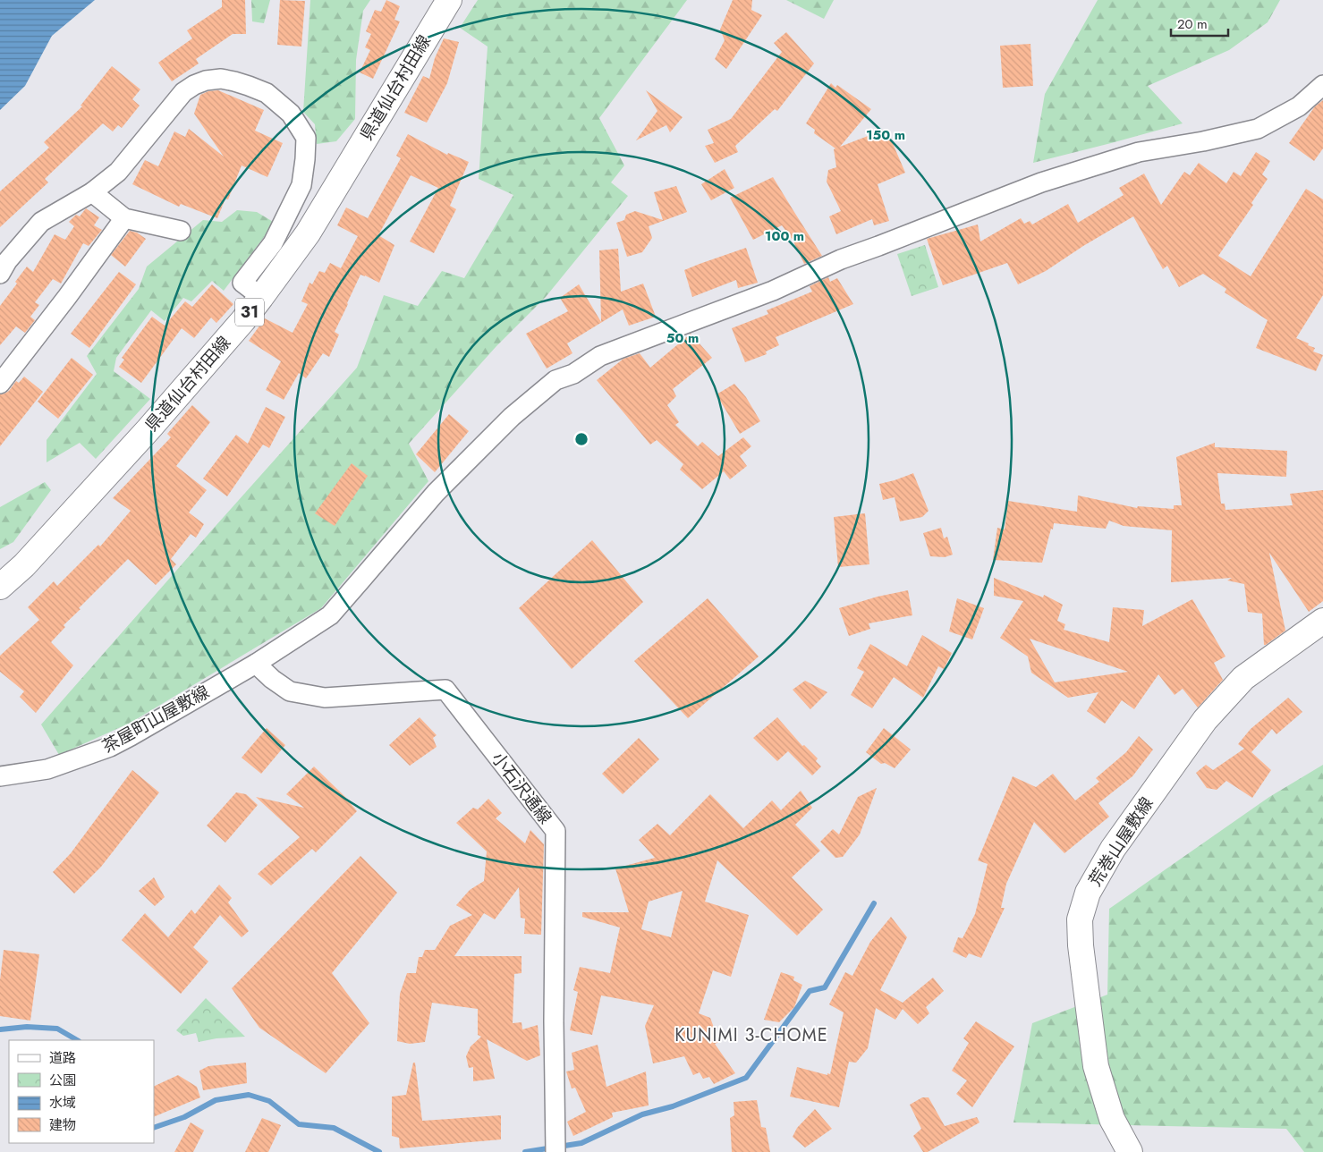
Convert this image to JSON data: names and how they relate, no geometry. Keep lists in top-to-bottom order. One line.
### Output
{"streets":{"main road":["県道仙台村田線","31","荒巻山屋敷線"],"street":["茶屋町山屋敷線","小石沢通線"]},"crossings":[["茶屋町山屋敷線","小石沢通線"]],"districts":["KUNIMI 3-CHOME"],"legend":["道路","公園","水域","建物"],"scale_bar":"20 m","rings":["150 m","100 m","50 m"]}
